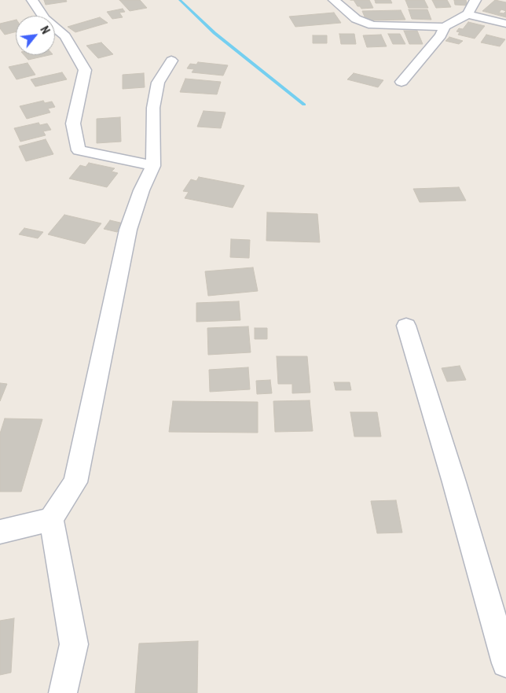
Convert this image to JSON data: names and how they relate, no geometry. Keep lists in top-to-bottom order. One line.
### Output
{"north":"top right"}
